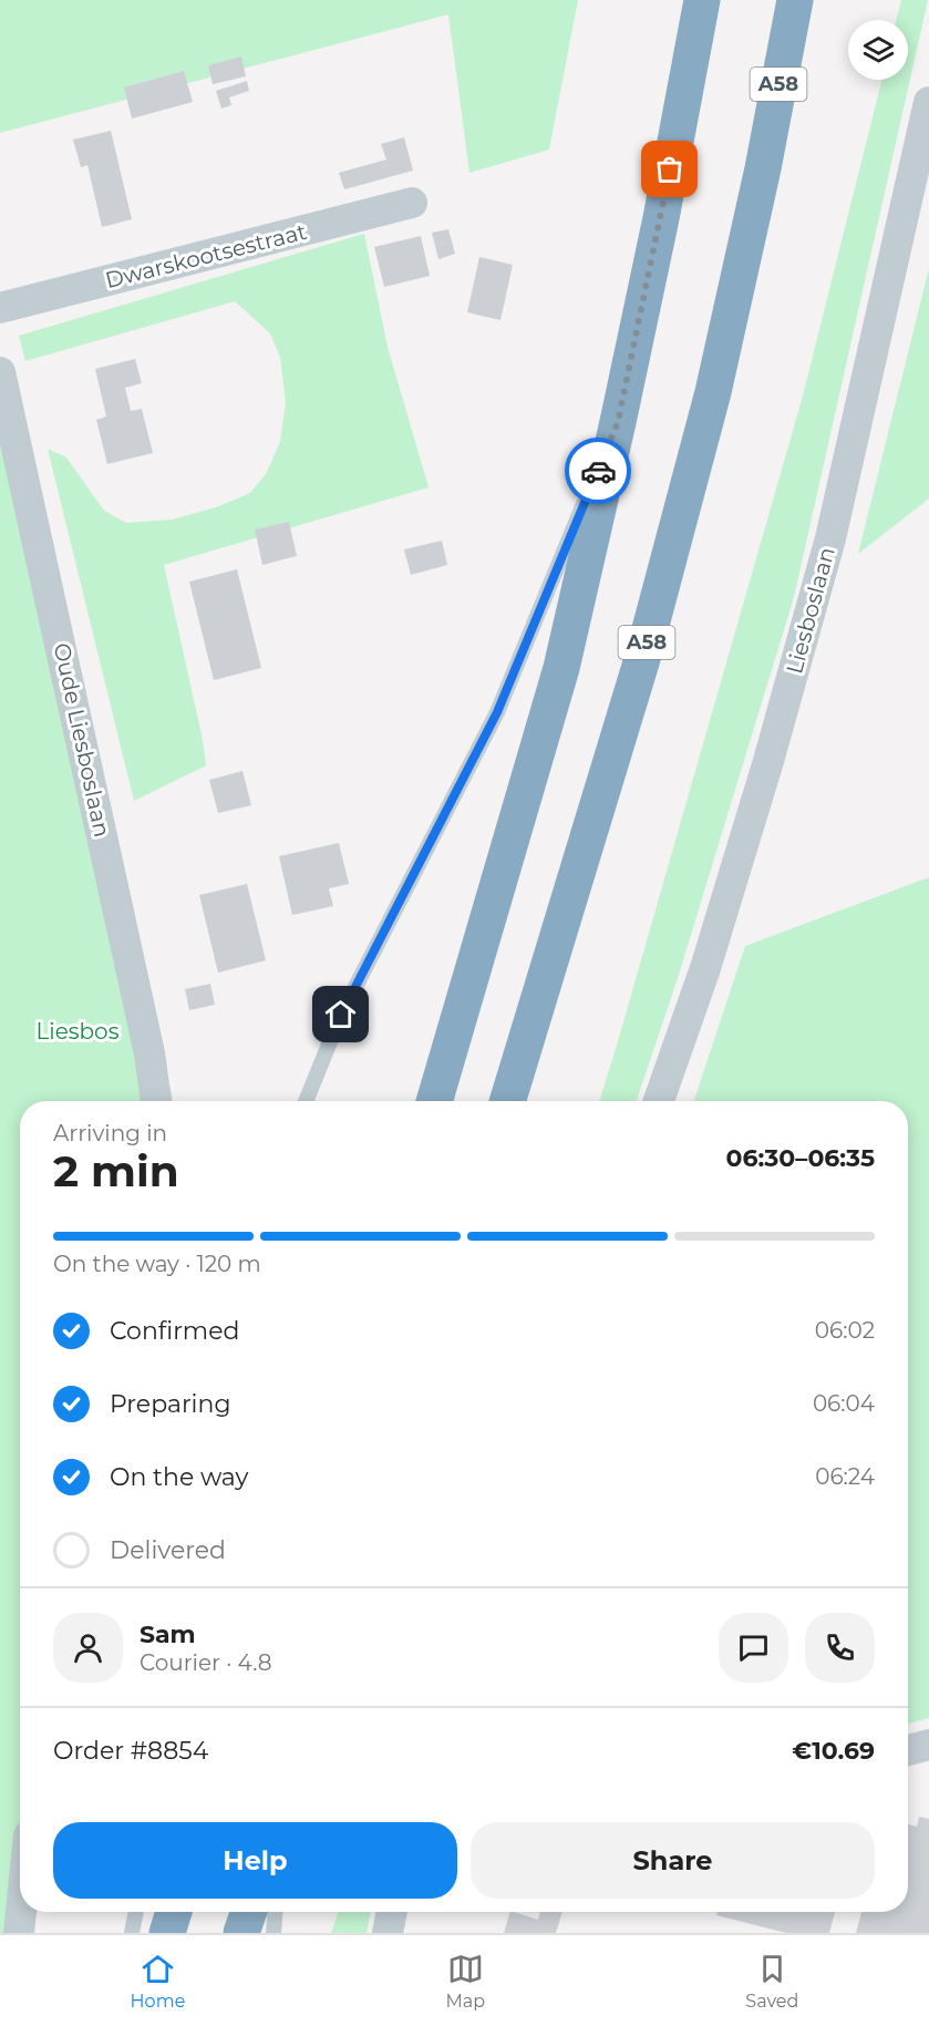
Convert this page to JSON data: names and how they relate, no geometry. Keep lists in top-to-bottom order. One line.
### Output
{"streets":{"highway":["A58"],"street":["Dwarskootsestraat","Liesboslaan","Oude Liesboslaan"]},"parks":["Liesbos"],"page":{"heading":["2 min","Arriving in","06:30–06:35"],"panel":["Sam","Courier · 4.8","Order #8854","€10.69"],"bar":"On the way · 120 m","list":[["Confirmed","06:02"],["Preparing","06:04"],["On the way","06:24"],"Delivered"],"buttons":["Help","Share"],"tabs":["Home","Map","Saved"]}}
